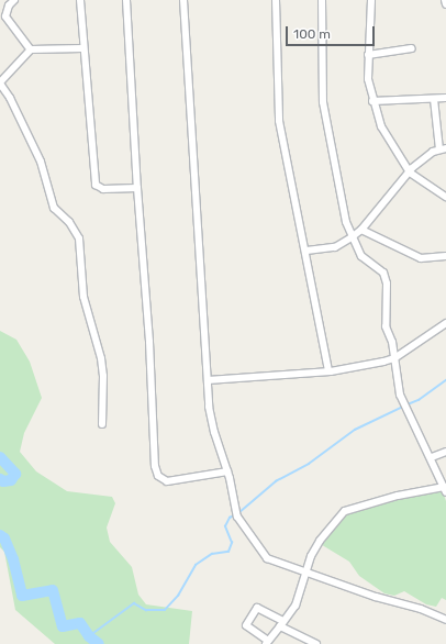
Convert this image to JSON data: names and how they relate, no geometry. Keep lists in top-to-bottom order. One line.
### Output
{"scale_bar":"100 m"}
